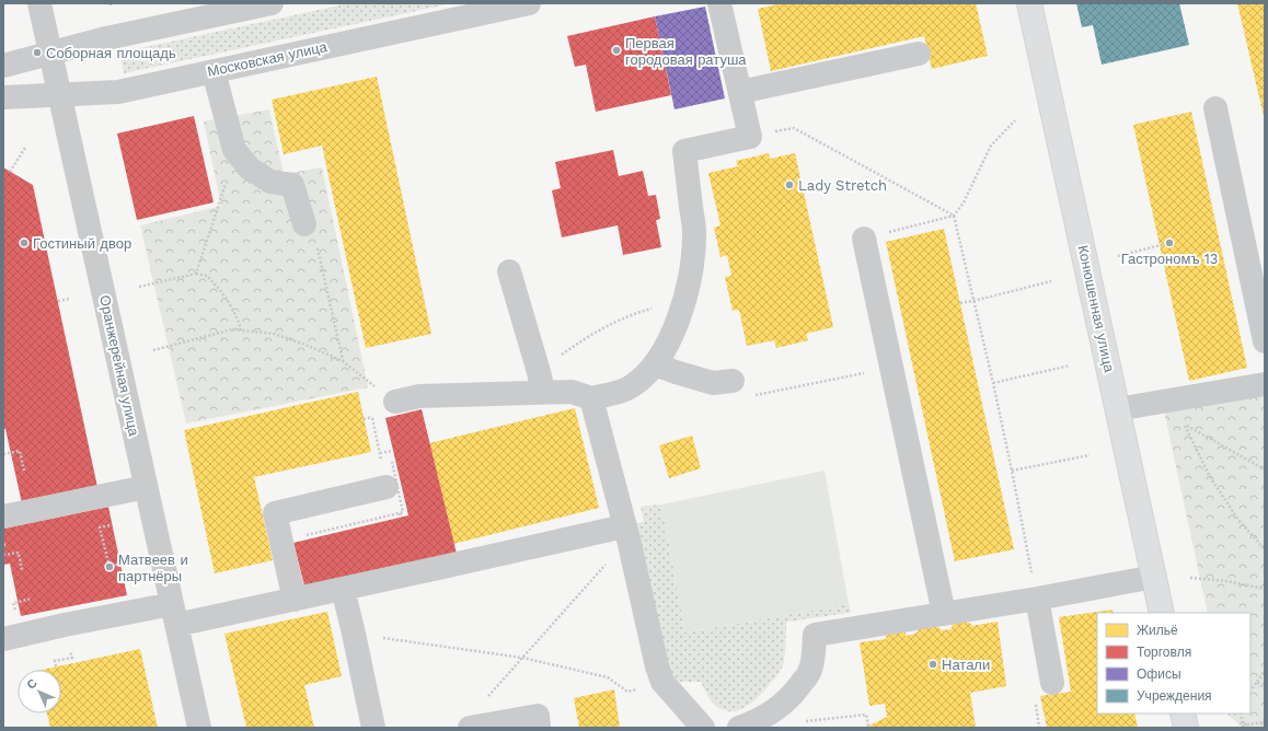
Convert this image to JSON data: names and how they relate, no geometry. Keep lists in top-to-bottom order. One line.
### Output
{"streets":{"main road":["Конюшенная улица"],"street":["Московская улица","Оранжерейная улица"]},"crossings":[["Московская улица","Оранжерейная улица"]],"places":["Первая городовая ратуша","Соборная площадь","Lady Stretch","Гостиный двор","Гастрономъ 13","Матвеев и партнёры","Натали"],"legend":["Жильё","Торговля","Офисы","Учреждения"],"north":"top left"}
